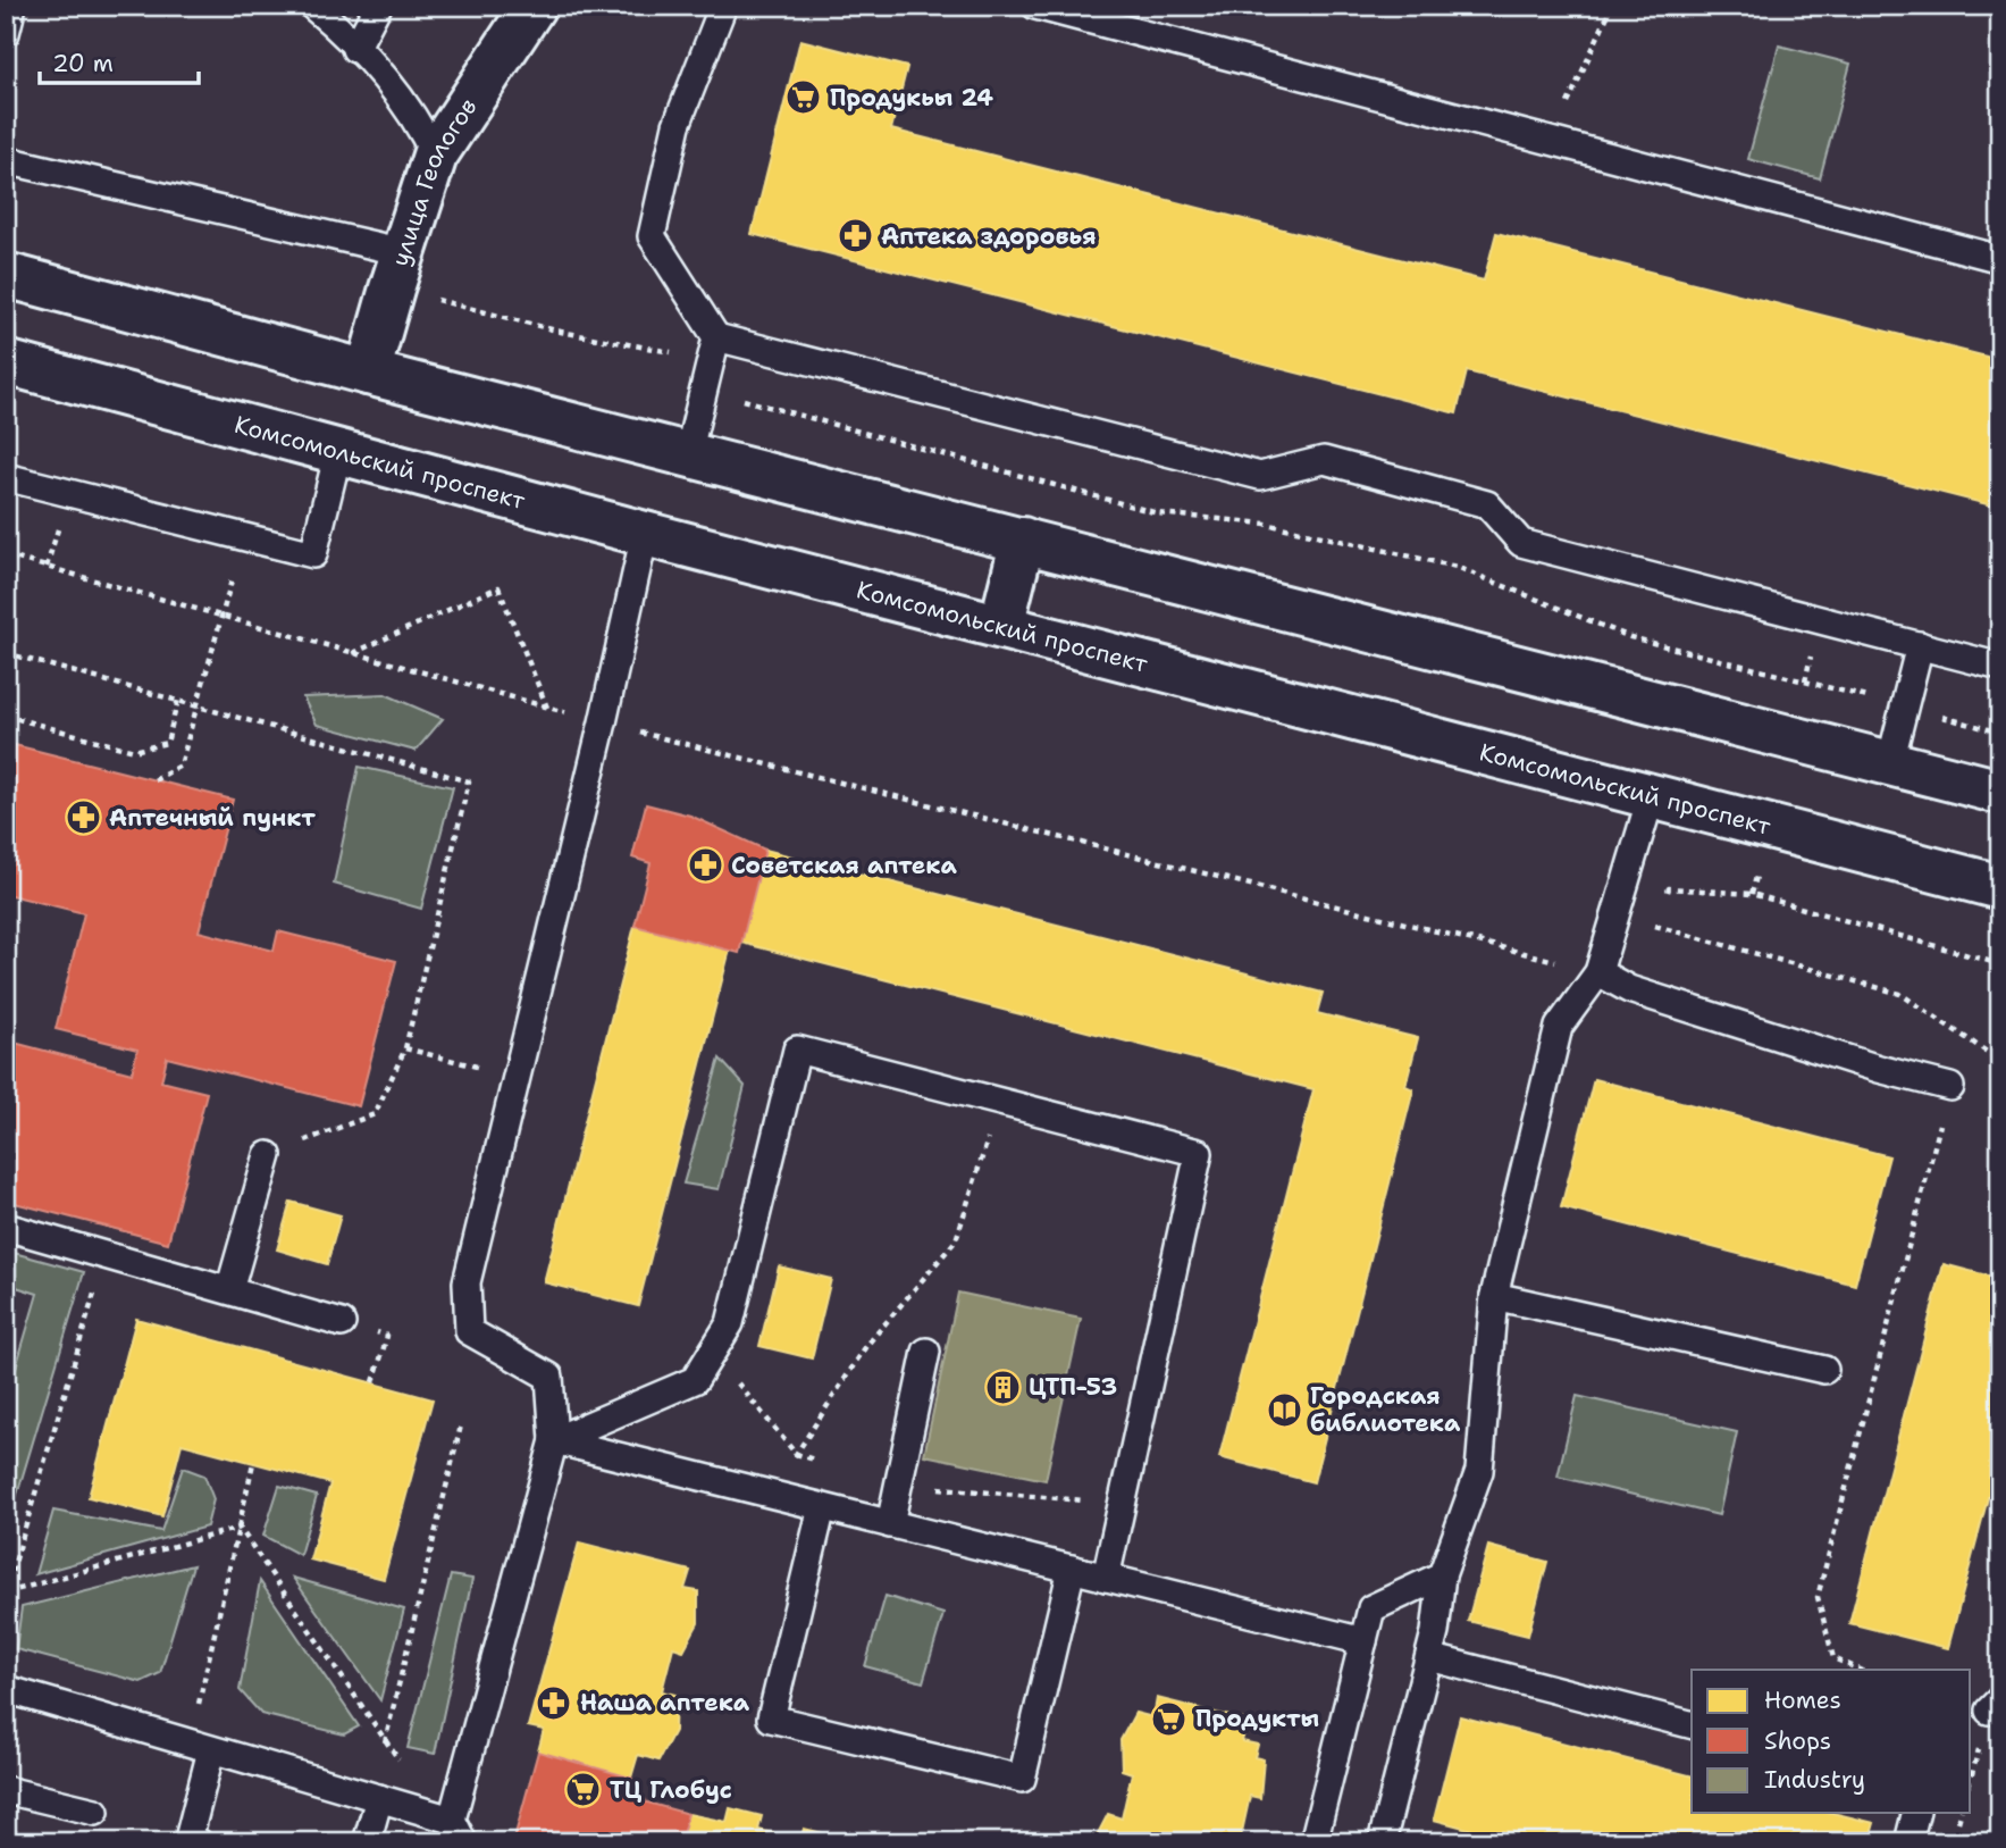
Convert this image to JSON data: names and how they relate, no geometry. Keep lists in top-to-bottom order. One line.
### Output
{"streets":{"main road":["улица Геологов","Комсомольский проспект"]},"places":{"supermarket":["Продукьы 24","Продукты","ТЦ Глобус"],"pharmacy":["Аптека здоровья","Аптечный пункт","Советская аптека","Наша аптека"],"building":["ЦТП-53"],"library":["Городская библиотека"]},"legend":["Homes","Shops","Industry"],"scale_bar":"20 m"}
